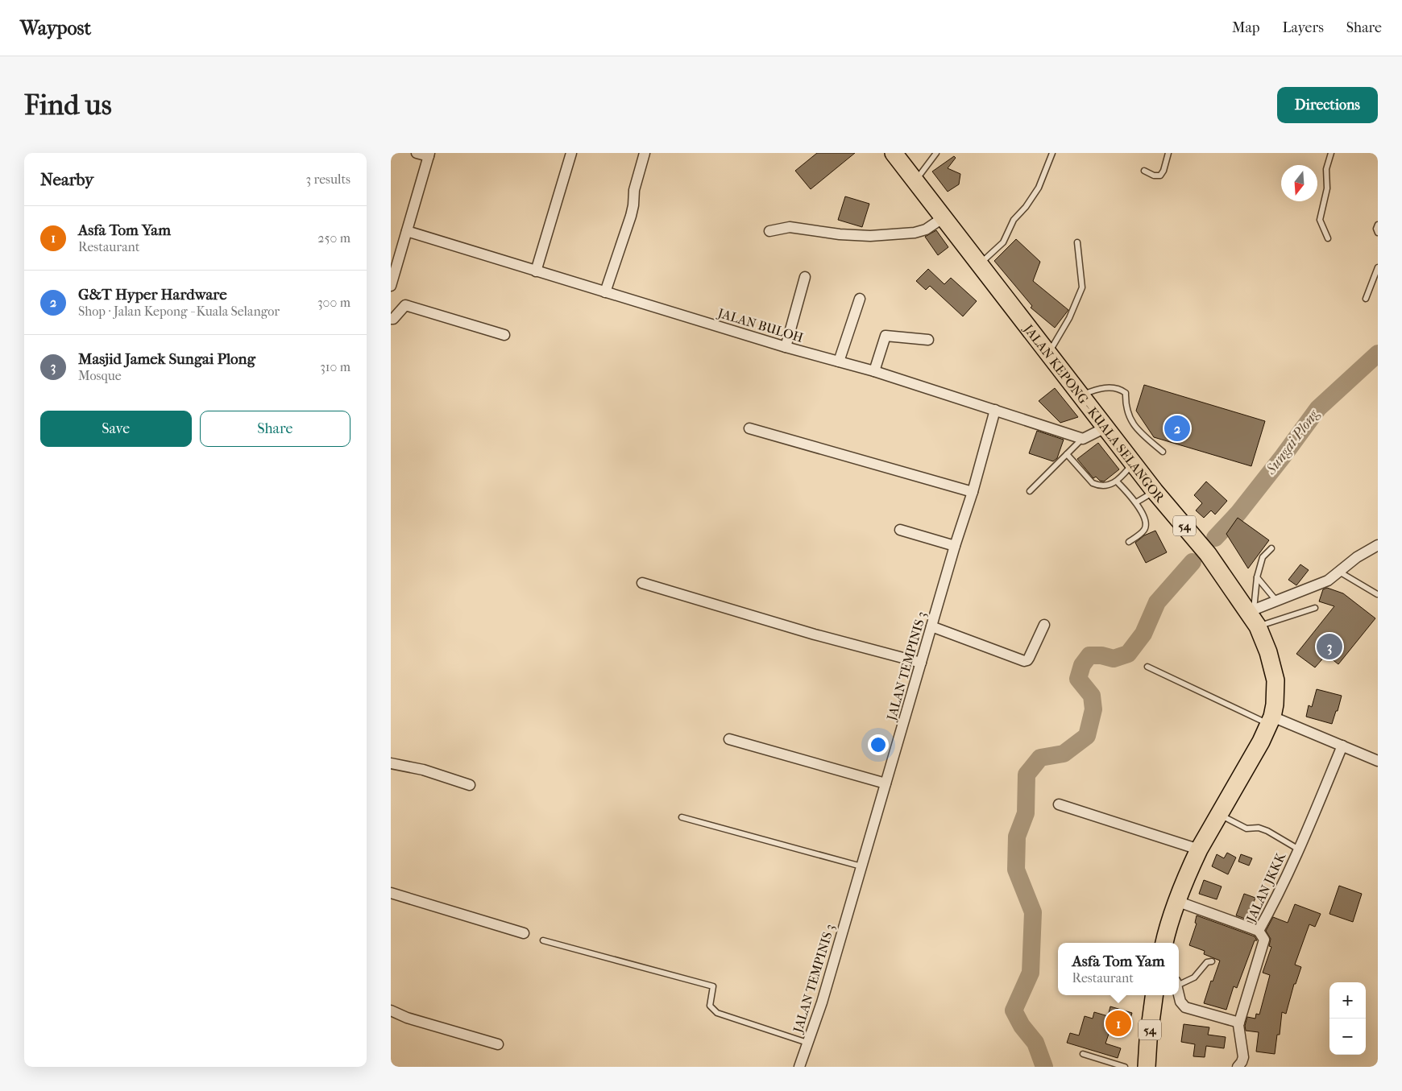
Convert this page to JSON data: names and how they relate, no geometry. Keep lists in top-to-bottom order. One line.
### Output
{"streets":{"highway":["JALAN KEPONG - KUALA SELANGOR","54"],"street":["JALAN BULOH","JALAN TEMPINIS 3","JALAN JKKK"]},"crossings":[["JALAN BULOH","JALAN KEPONG - KUALA SELANGOR"],["JALAN BULOH","JALAN TEMPINIS 3"]],"water":["Sungai Plong"],"north":"bottom","page":{"header":"Waypost","nav":["Map","Layers","Share"],"buttons":["Directions",["Save","Share"]],"title":"Find us","heading":["Nearby","3 results"],"list":[{"mark":"1","name":"Asfa Tom Yam","note":"Restaurant","value":"250 m"},{"mark":"2","name":"G&T Hyper Hardware","note":"Shop · Jalan Kepong - Kuala Selangor","value":"300 m"},{"mark":"3","name":"Masjid Jamek Sungai Plong","note":"Mosque","value":"310 m"}],"pins":["2","3","1"],"popup":["Asfa Tom Yam","Restaurant"],"map_buttons":["+","−"]}}
